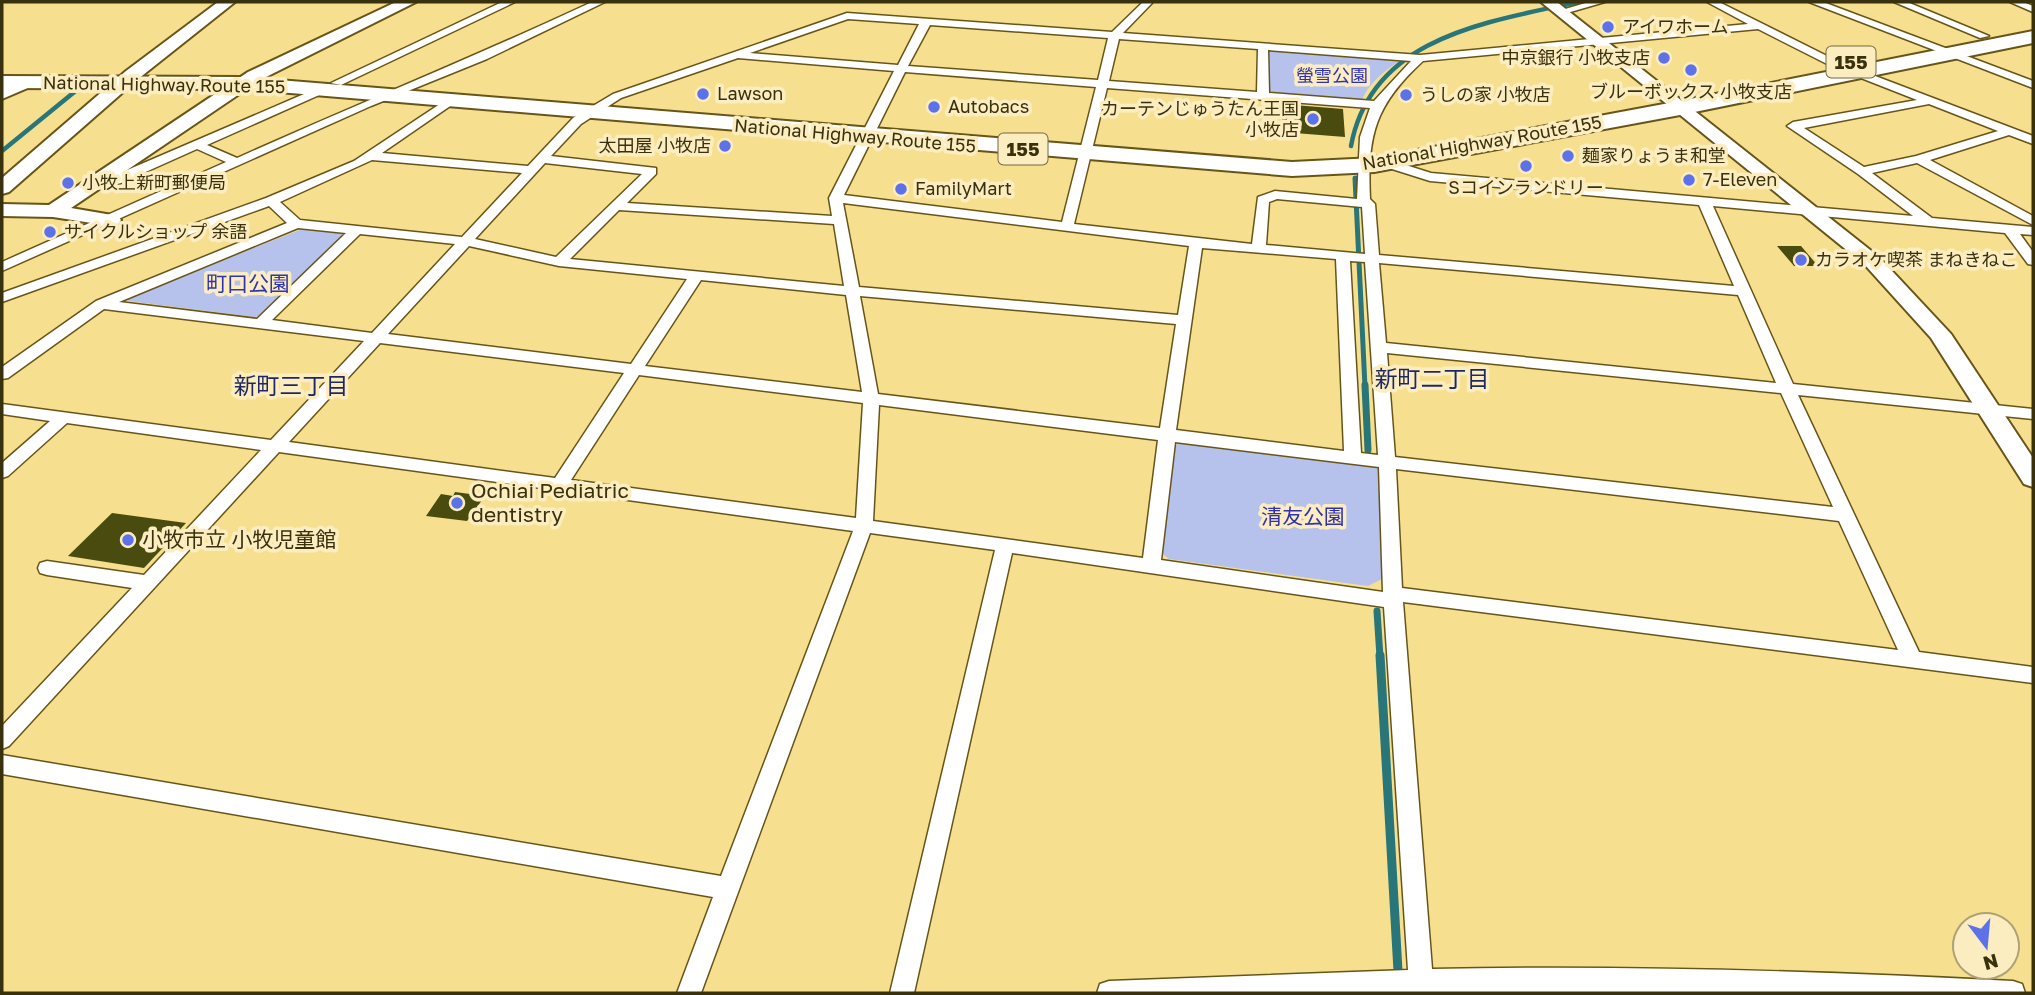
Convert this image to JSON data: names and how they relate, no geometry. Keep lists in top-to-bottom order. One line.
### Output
{"streets":{"highway":["155","National Highway Route 155"]},"districts":["新町二丁目","新町三丁目"],"parks":["螢雪公園","町口公園","清友公園"],"places":["アイワホーム","中京銀行 小牧支店","ブルーボックス 小牧支店","Lawson","うしの家 小牧店","Autobacs","カーテンじゅうたん王国 小牧店","太田屋 小牧店","麺家りょうま和堂","Sコインランドリー","7-Eleven","小牧上新町郵便局","FamilyMart","サイクルショップ 余語","カラオケ喫茶 まねきねこ","Ochiai Pediatric dentistry","小牧市立 小牧児童館"],"north":"bottom"}
